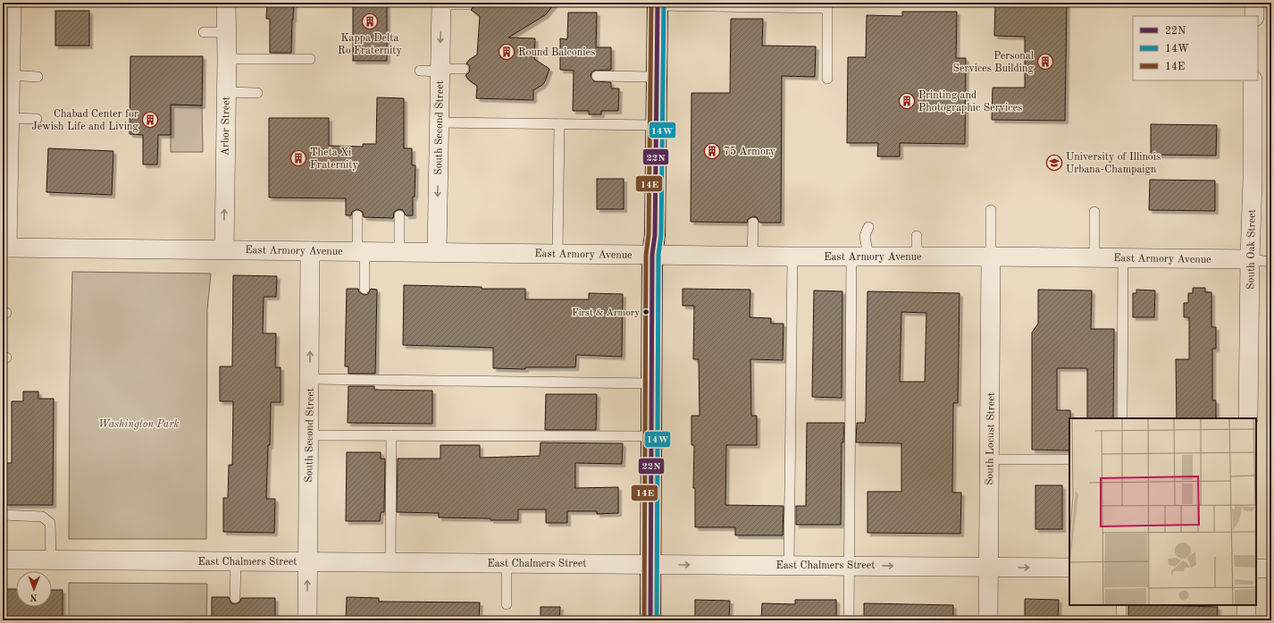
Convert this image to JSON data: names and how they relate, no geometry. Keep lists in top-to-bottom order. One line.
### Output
{"streets":{"street":["Arbor Street","South Second Street","South Oak Street","East Armory Avenue","South Locust Street","East Chalmers Street"]},"crossings":[["Arbor Street","East Armory Avenue"],["South Second Street","East Armory Avenue"],["South Second Street","East Chalmers Street"],["South Oak Street","East Armory Avenue"],["East Armory Avenue","South Locust Street"],["South Locust Street","East Chalmers Street"]],"one_way":["Arbor Street"],"parks":["Washington Park"],"places":{"building":["Kappa Delta Ro Fraternity","Round Balconies","Personal Services Building","Printing and Photographic Services","Chabad Center for Jewish Life and Living","75 Armory","Theta Xi Fraternity"],"school or university":["University of Illinois Urbana-Champaign"],"other":["First & Armory"]},"lines":["transit line 22N","transit line 14W","transit line 14E"],"legend":["22N","14W","14E"],"north":"bottom"}
